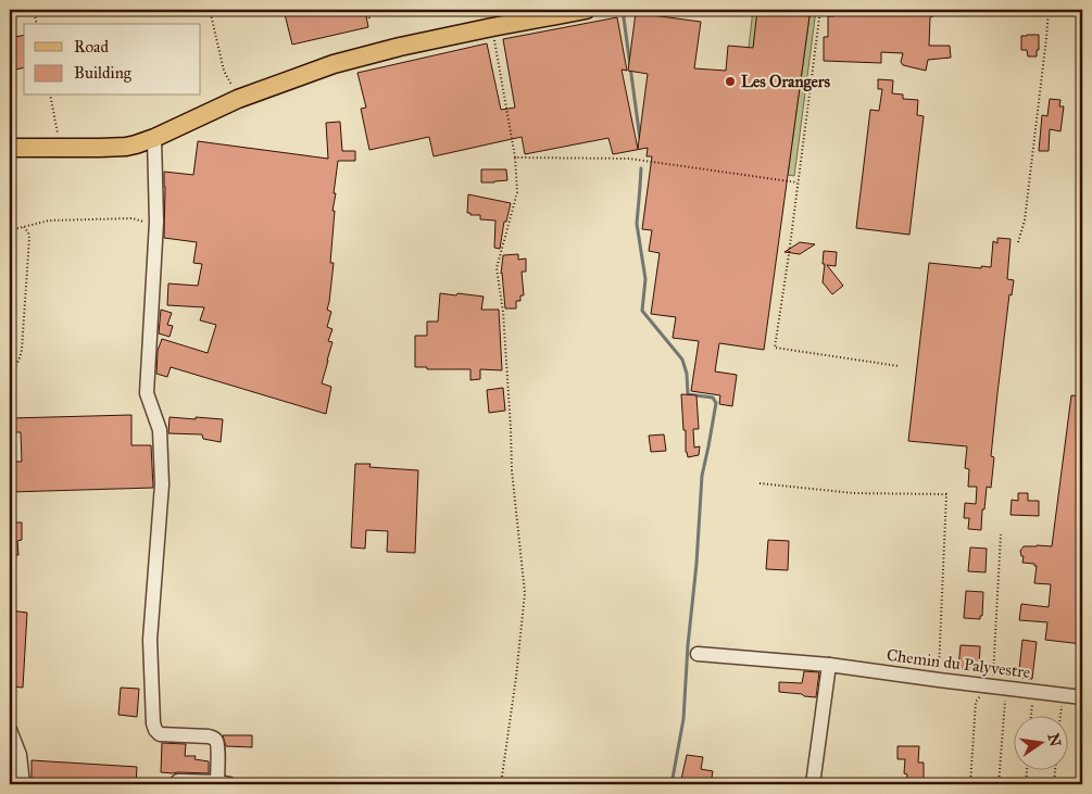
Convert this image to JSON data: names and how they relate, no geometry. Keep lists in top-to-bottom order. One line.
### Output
{"streets":{"street":["Chemin du Palyvestre"]},"places":["Les Orangers"],"legend":["Road","Building"],"north":"right"}
